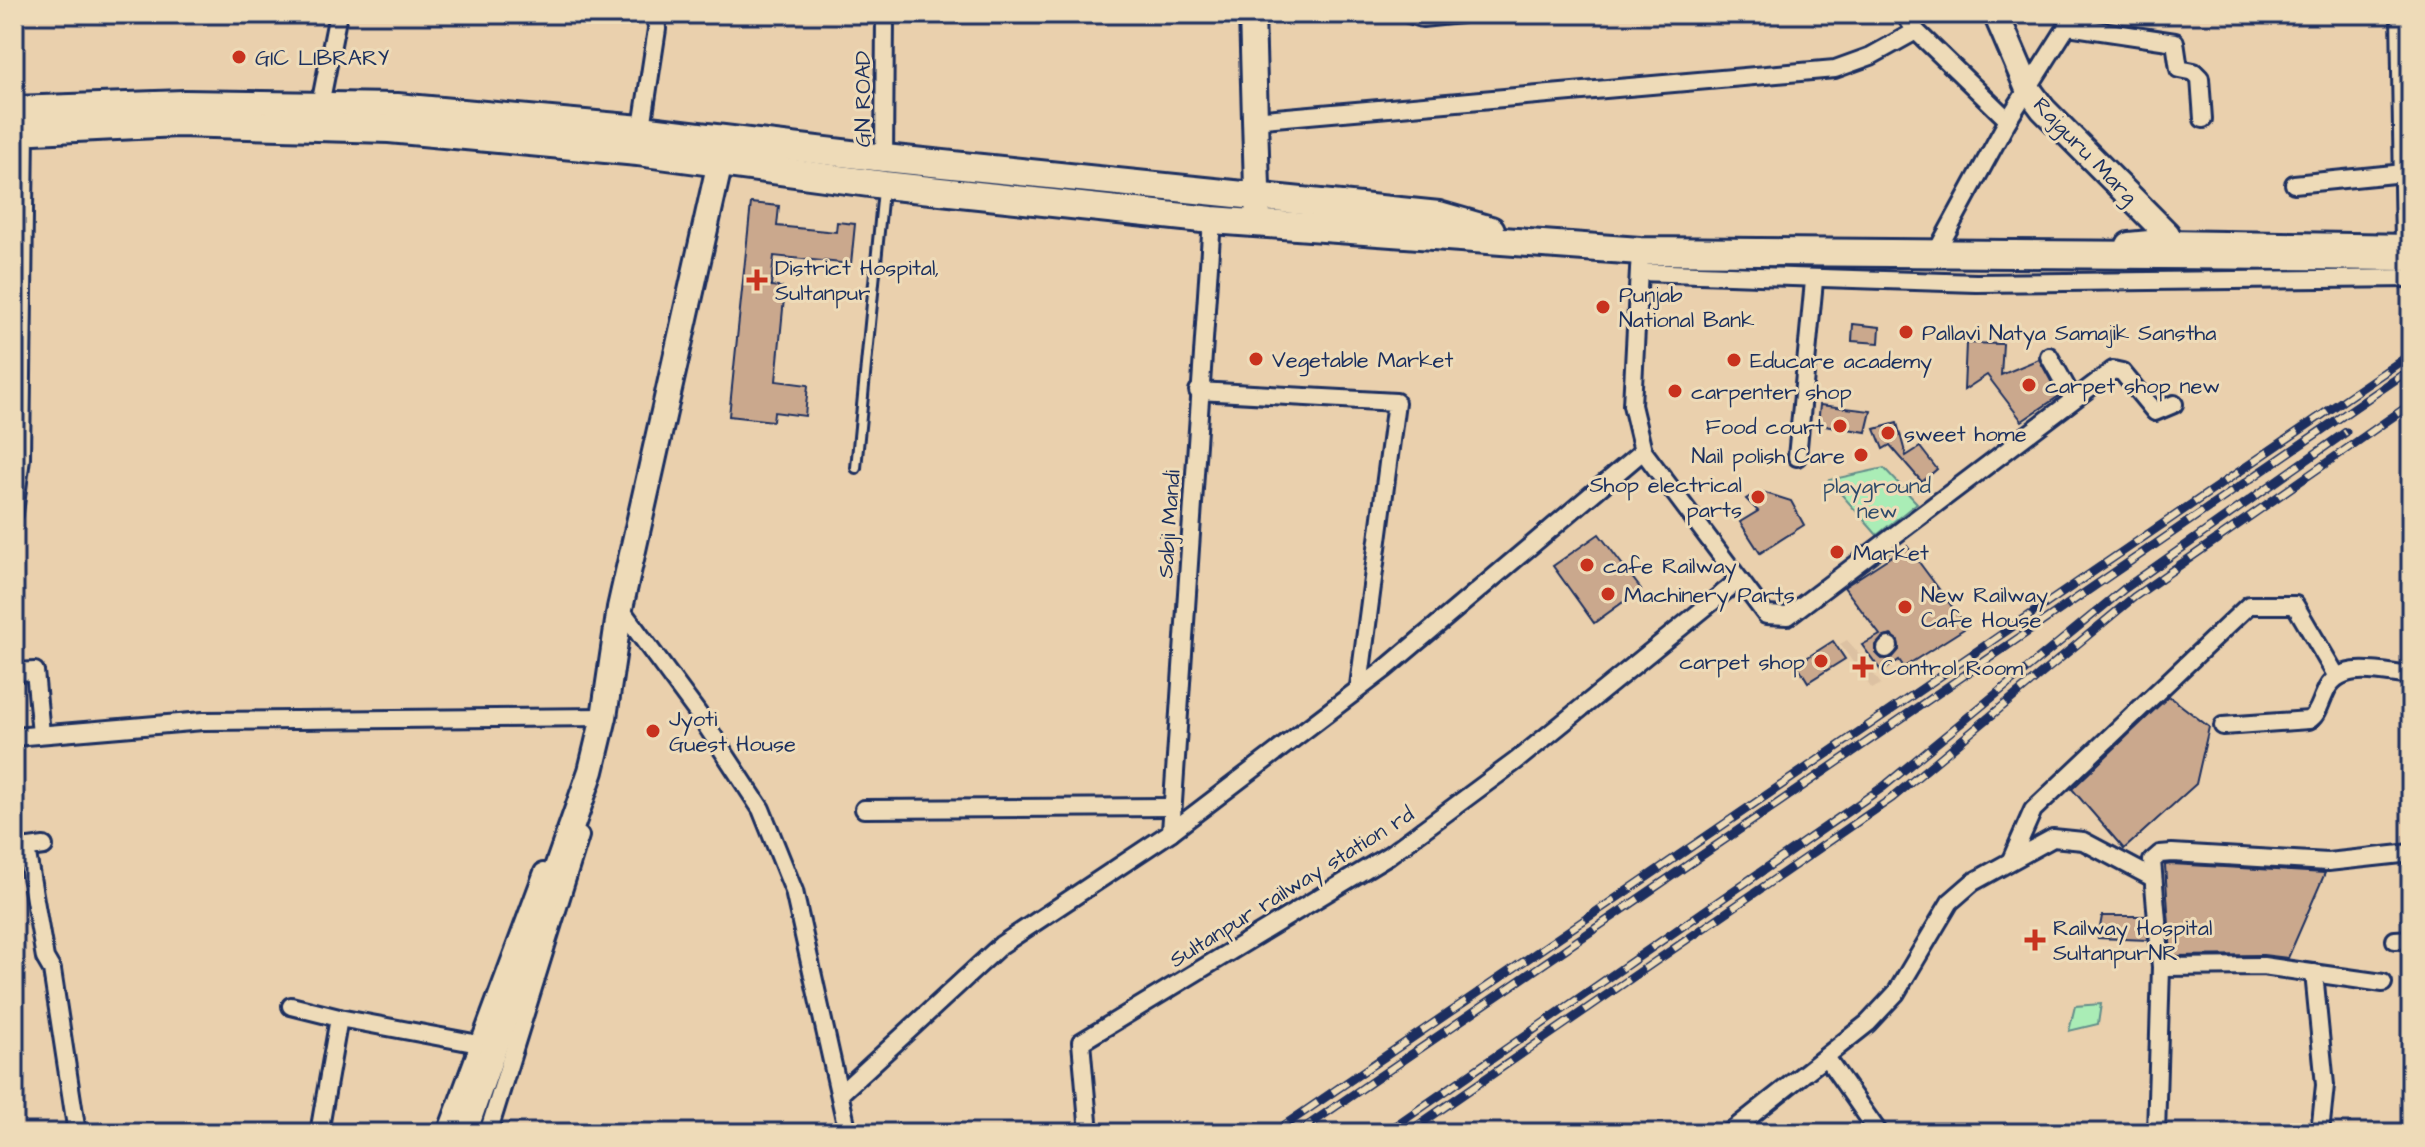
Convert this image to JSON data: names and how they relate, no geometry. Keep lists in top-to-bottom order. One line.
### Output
{"streets":{"street":["GN ROAD","Rajguru Marg","Sabji Mandi","Sultanpur railway station rd"]},"parks":["playground new"],"places":{"other":["GIC LIBRARY","Punjab National Bank","Pallavi Natya Samajik Sanstha","Vegetable Market","Educare academy","carpet shop new","carpenter shop","Food court","sweet home","Nail polish Care","Shop electrical parts","Market","cafe Railway","Machinery Parts","New Railway Cafe House","carpet shop","Jyoti Guest House"],"health":["District Hospital, Sultanpur","Control Room","Railway Hospital SultanpurNR"]}}
